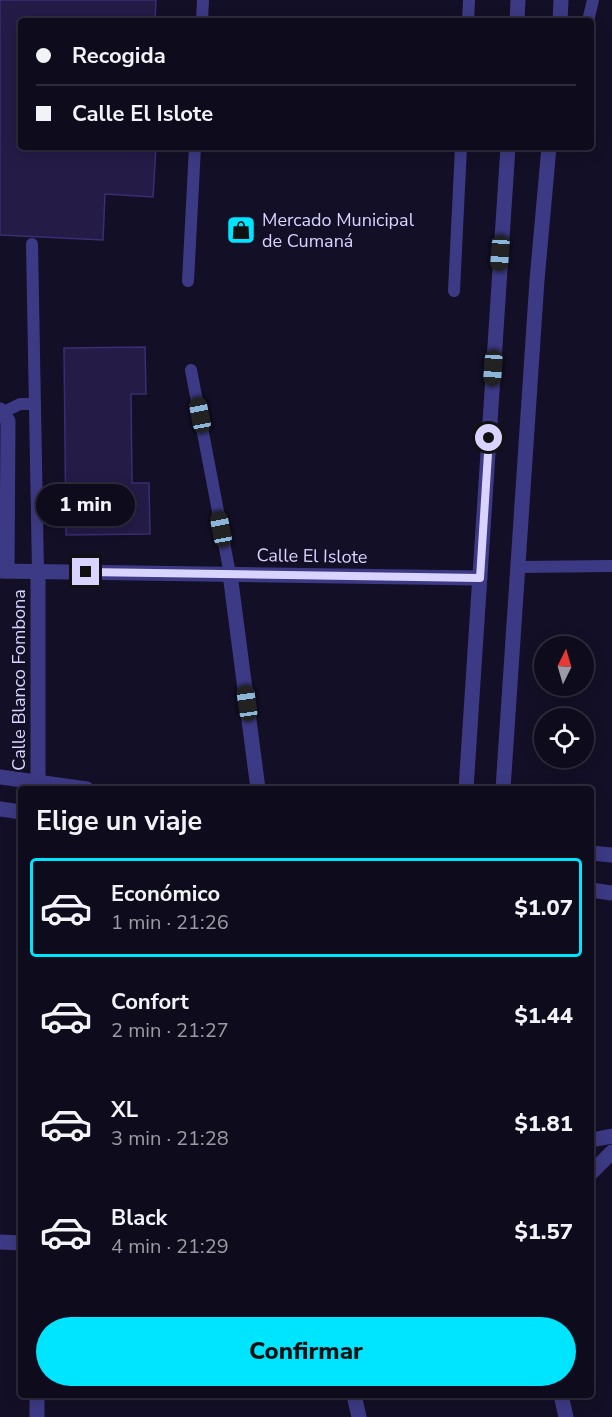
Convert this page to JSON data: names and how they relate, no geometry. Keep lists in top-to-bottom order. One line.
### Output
{"streets":{"street":["Calle El Islote","Calle Blanco Fombona"]},"crossings":[["Calle El Islote","Calle Blanco Fombona"]],"places":{"shop":["Mercado Municipal de Cumaná"]},"north":"top","page":{"banner":["Recogida","Calle El Islote"],"bubble":"1 min","heading":"Elige un viaje","list":[{"name":"Económico","note":"1 min · 21:26","value":"$1.07"},{"name":"Confort","note":"2 min · 21:27","value":"$1.44"},{"name":"XL","note":"3 min · 21:28","value":"$1.81"},{"name":"Black","note":"4 min · 21:29","value":"$1.57"}],"buttons":"Confirmar"}}
